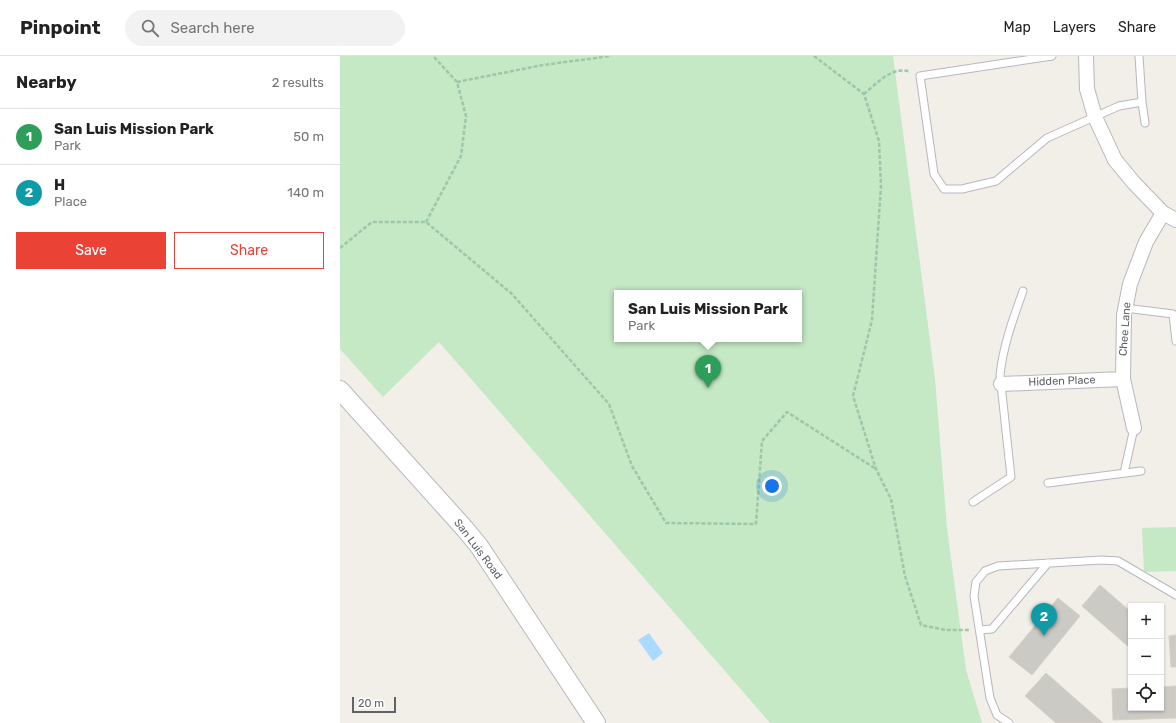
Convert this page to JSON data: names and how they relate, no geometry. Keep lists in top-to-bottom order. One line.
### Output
{"streets":{"street":["Chee Lane","Hidden Place","San Luis Road"]},"crossings":[["Chee Lane","Hidden Place"]],"scale_bar":"20 m","page":{"header":"Pinpoint","search":"Search here","nav":["Map","Layers","Share"],"heading":["Nearby","2 results"],"list":[{"mark":"1","name":"San Luis Mission Park","note":"Park","value":"50 m"},{"mark":"2","name":"H","note":"Place","value":"140 m"}],"buttons":["Save","Share"],"popup":["San Luis Mission Park","Park"],"pins":["1","2"],"map_buttons":["+","−"],"scale":"20 m"}}
